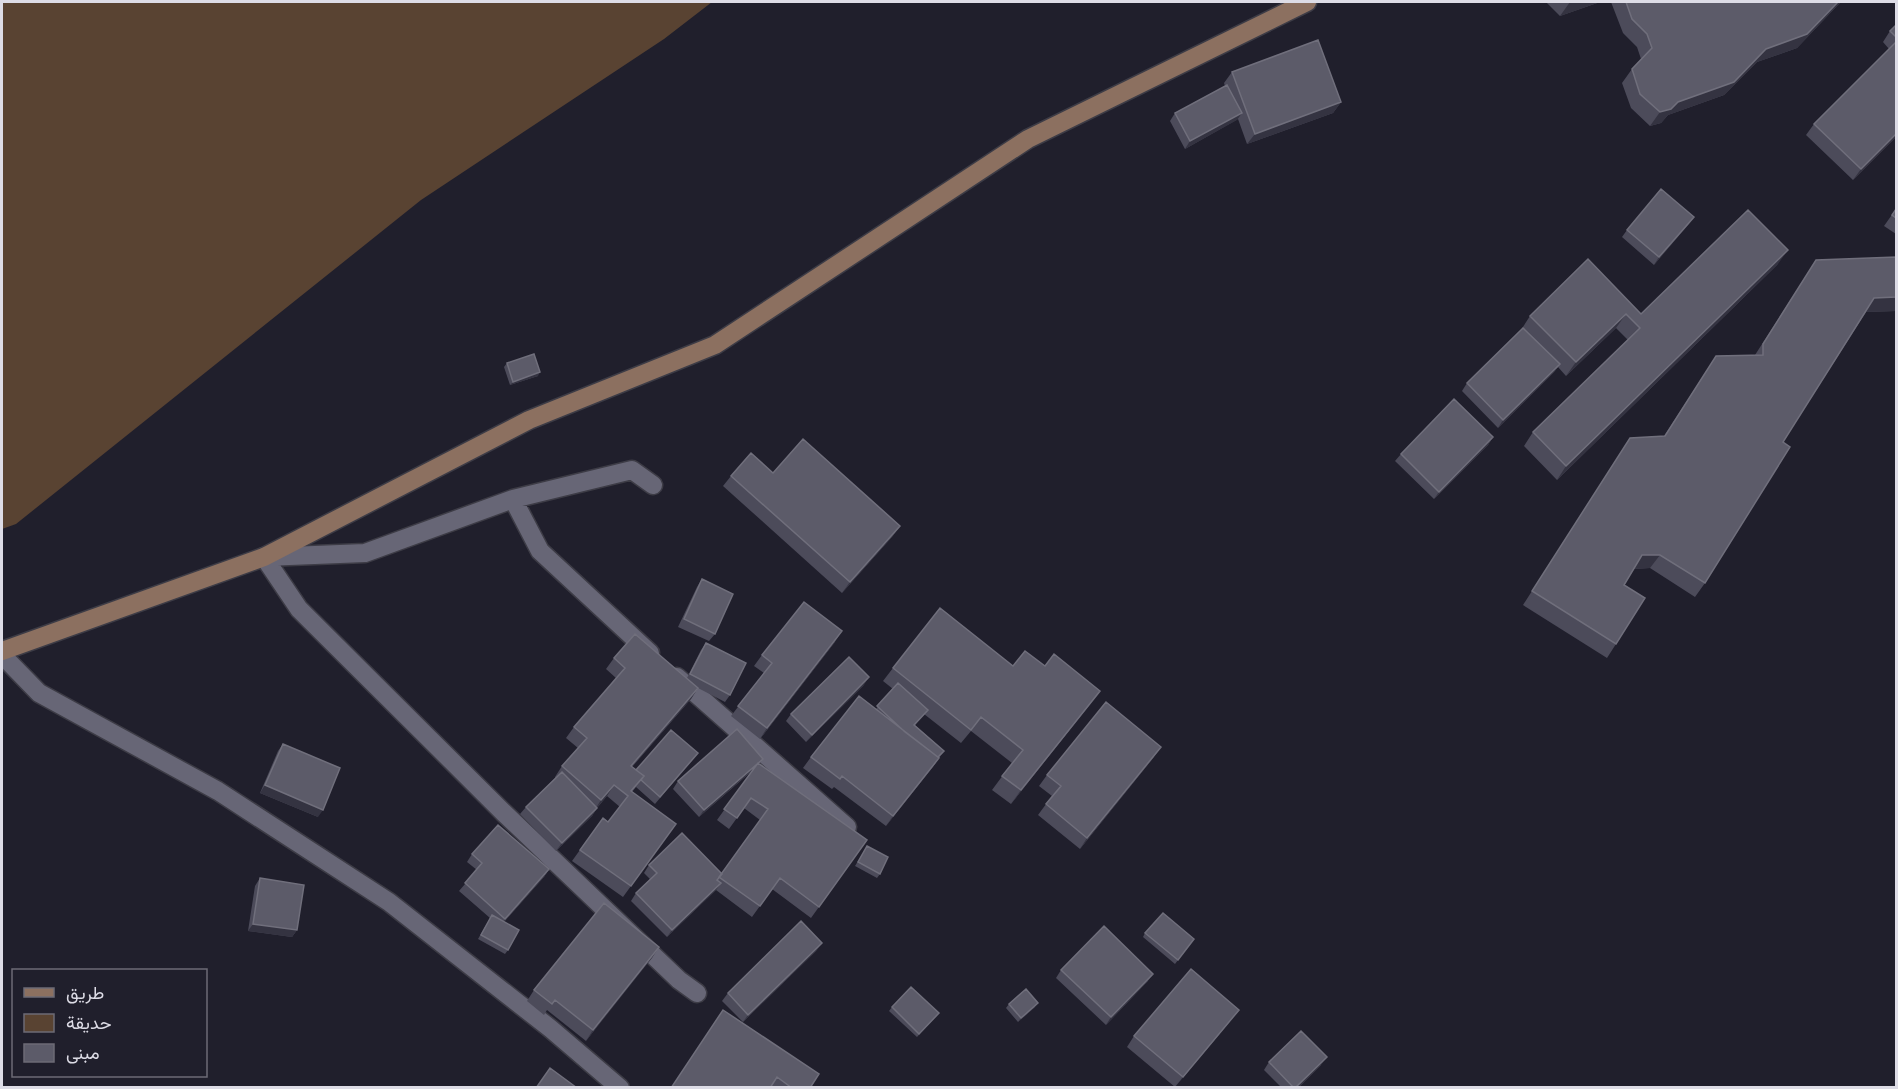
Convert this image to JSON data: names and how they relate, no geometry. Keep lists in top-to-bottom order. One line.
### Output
{"legend":["طريق","حديقة","مبنى"]}
